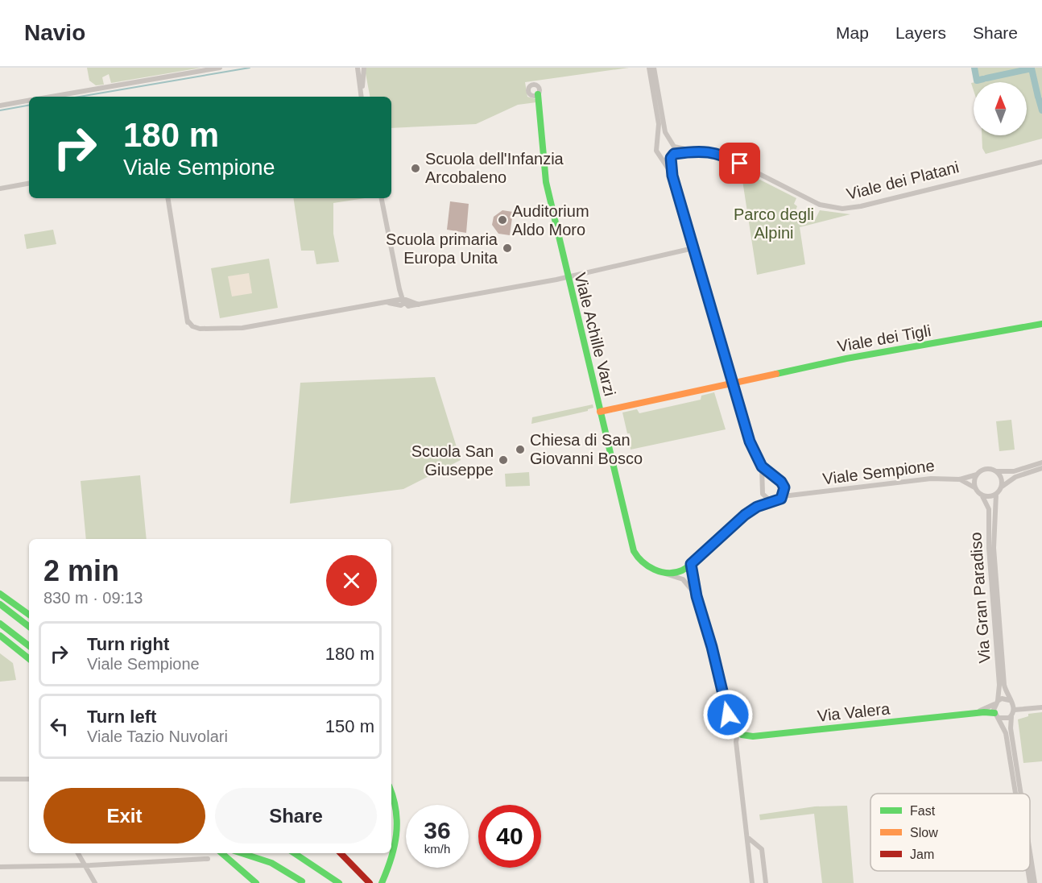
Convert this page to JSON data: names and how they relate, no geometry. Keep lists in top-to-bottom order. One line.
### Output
{"streets":{"main road":["Viale Achille Varzi","Viale dei Tigli","Via Valera"],"street":["Viale dei Platani","Viale Sempione","Via Gran Paradiso"]},"crossings":[["Viale Achille Varzi","Viale dei Tigli"],["Viale Sempione","Via Gran Paradiso"],["Via Gran Paradiso","Via Valera"]],"parks":["Parco degli Alpini"],"places":["Scuola dell'Infanzia Arcobaleno","Auditorium Aldo Moro","Scuola primaria Europa Unita","Chiesa di San Giovanni Bosco","Scuola San Giuseppe"],"legend":["Fast","Slow","Jam"],"north":"top","page":{"header":"Navio","nav":["Map","Layers","Share"],"turn":["180 m","Viale Sempione"],"heading":["2 min","830 m · 09:13"],"list":[{"name":"Turn right","note":"Viale Sempione","value":"180 m"},{"name":"Turn left","note":"Viale Tazio Nuvolari","value":"150 m"}],"buttons":["Exit","Share"],"speed":"36 km/h","limit":"40"}}
